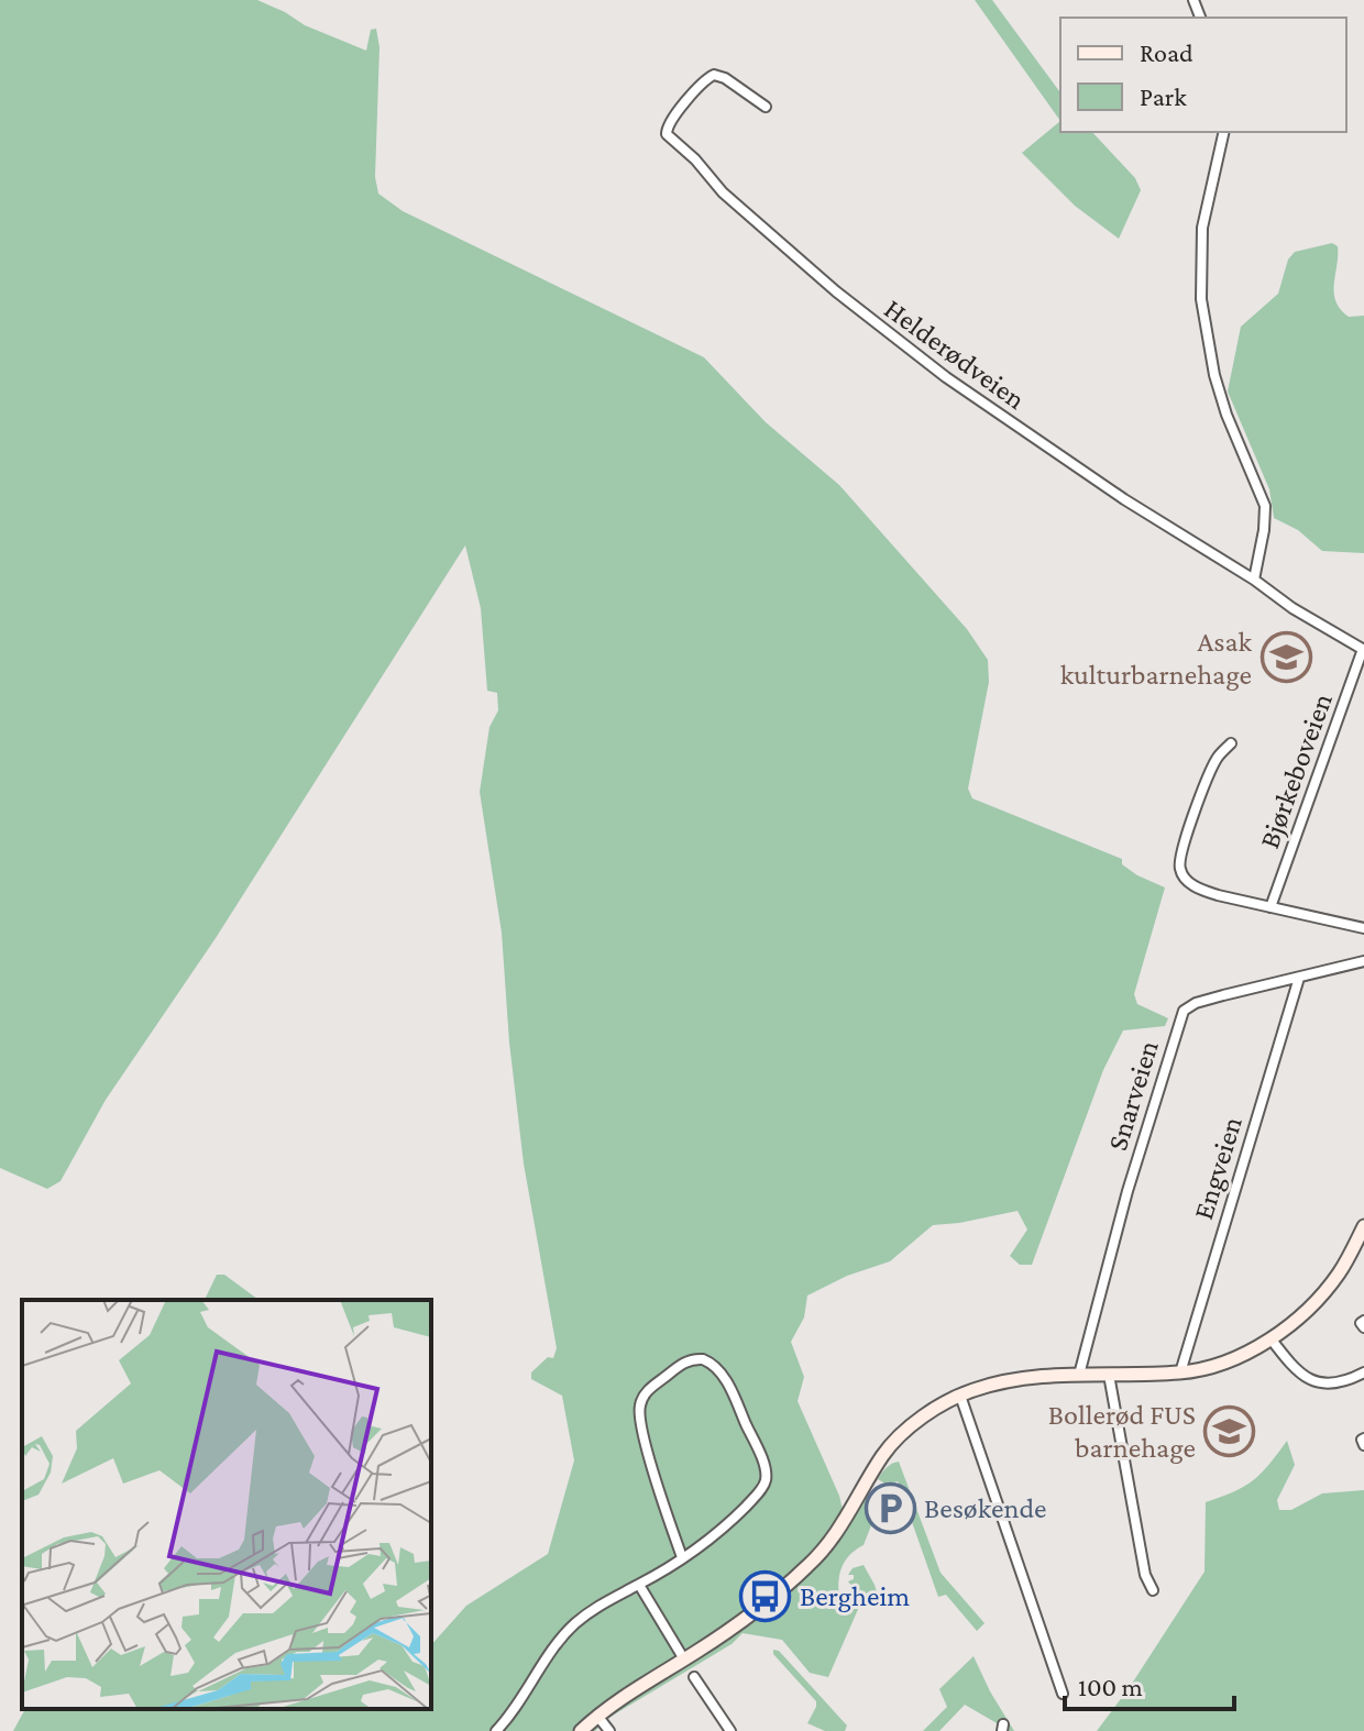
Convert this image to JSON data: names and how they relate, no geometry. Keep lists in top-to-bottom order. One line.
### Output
{"streets":{"street":["Helderødveien","Bjørkeboveien","Snarveien","Engveien"]},"crossings":[["Helderødveien","Bjørkeboveien"],["Snarveien","Engveien"]],"places":{"school or university":["Asak kulturbarnehage","Bollerød FUS barnehage"],"parking":["Besøkende"],"bus stop":["Bergheim"]},"legend":["Road","Park"],"scale_bar":"100 m"}
